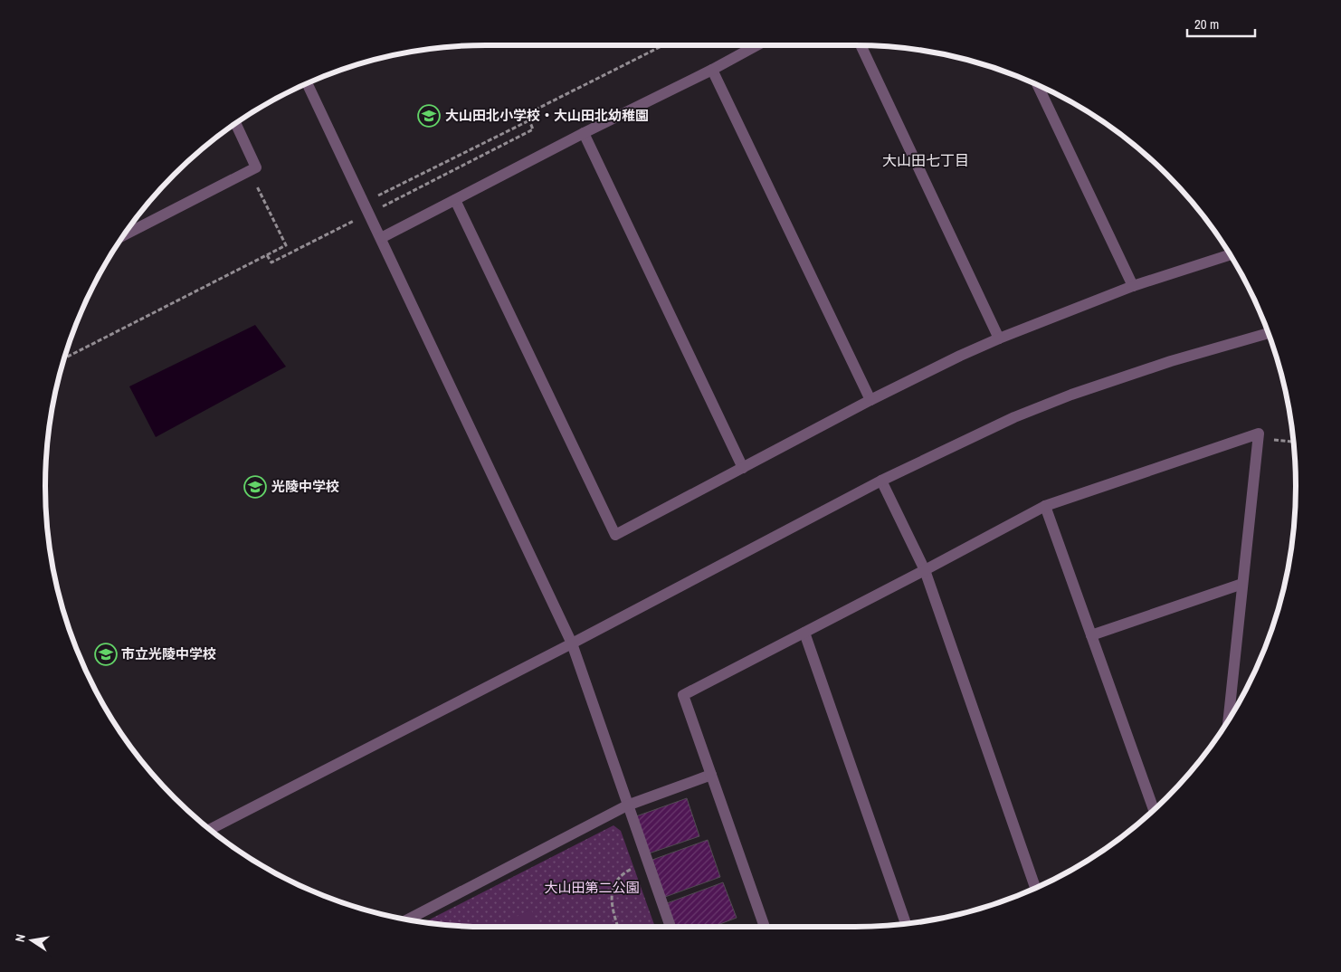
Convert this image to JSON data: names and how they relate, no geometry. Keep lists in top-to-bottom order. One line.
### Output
{"districts":["大山田七丁目"],"parks":["大山田第二公園"],"places":{"school or university":["大山田北小学校・大山田北幼稚園","光陵中学校","市立光陵中学校"]},"scale_bar":"20 m","north":"left"}
